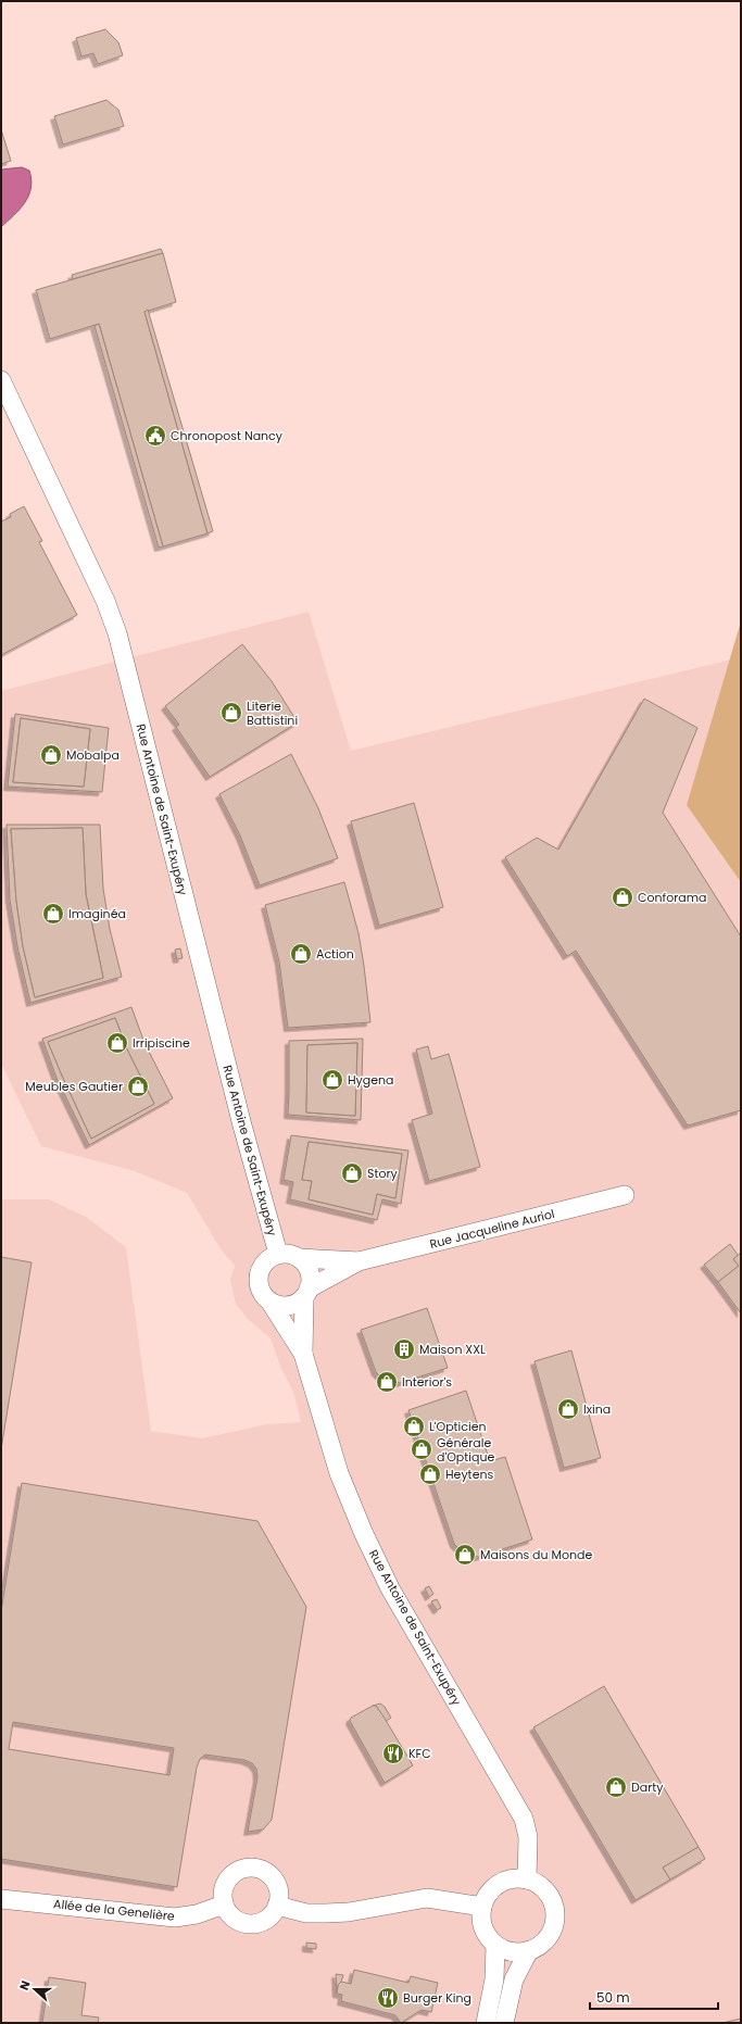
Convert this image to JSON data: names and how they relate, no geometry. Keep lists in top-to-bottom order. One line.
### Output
{"streets":{"street":["Rue Antoine de Saint-Exupéry","Rue Jacqueline Auriol","Allée de la Genelière"]},"crossings":[["Rue Antoine de Saint-Exupéry","Rue Jacqueline Auriol"]],"places":{"public building":["Chronopost Nancy"],"shop":["Literie Battistini","Mobalpa","Conforama","Imaginéa","Action","Irripiscine","Hygena","Meubles Gautier","Story","Interior's","Ixina","L'Opticien","Générale d'Optique","Heytens","Maisons du Monde","Darty"],"building":["Maison XXL"],"restaurant":["KFC","Burger King"]},"scale_bar":"50 m","north":"left"}
